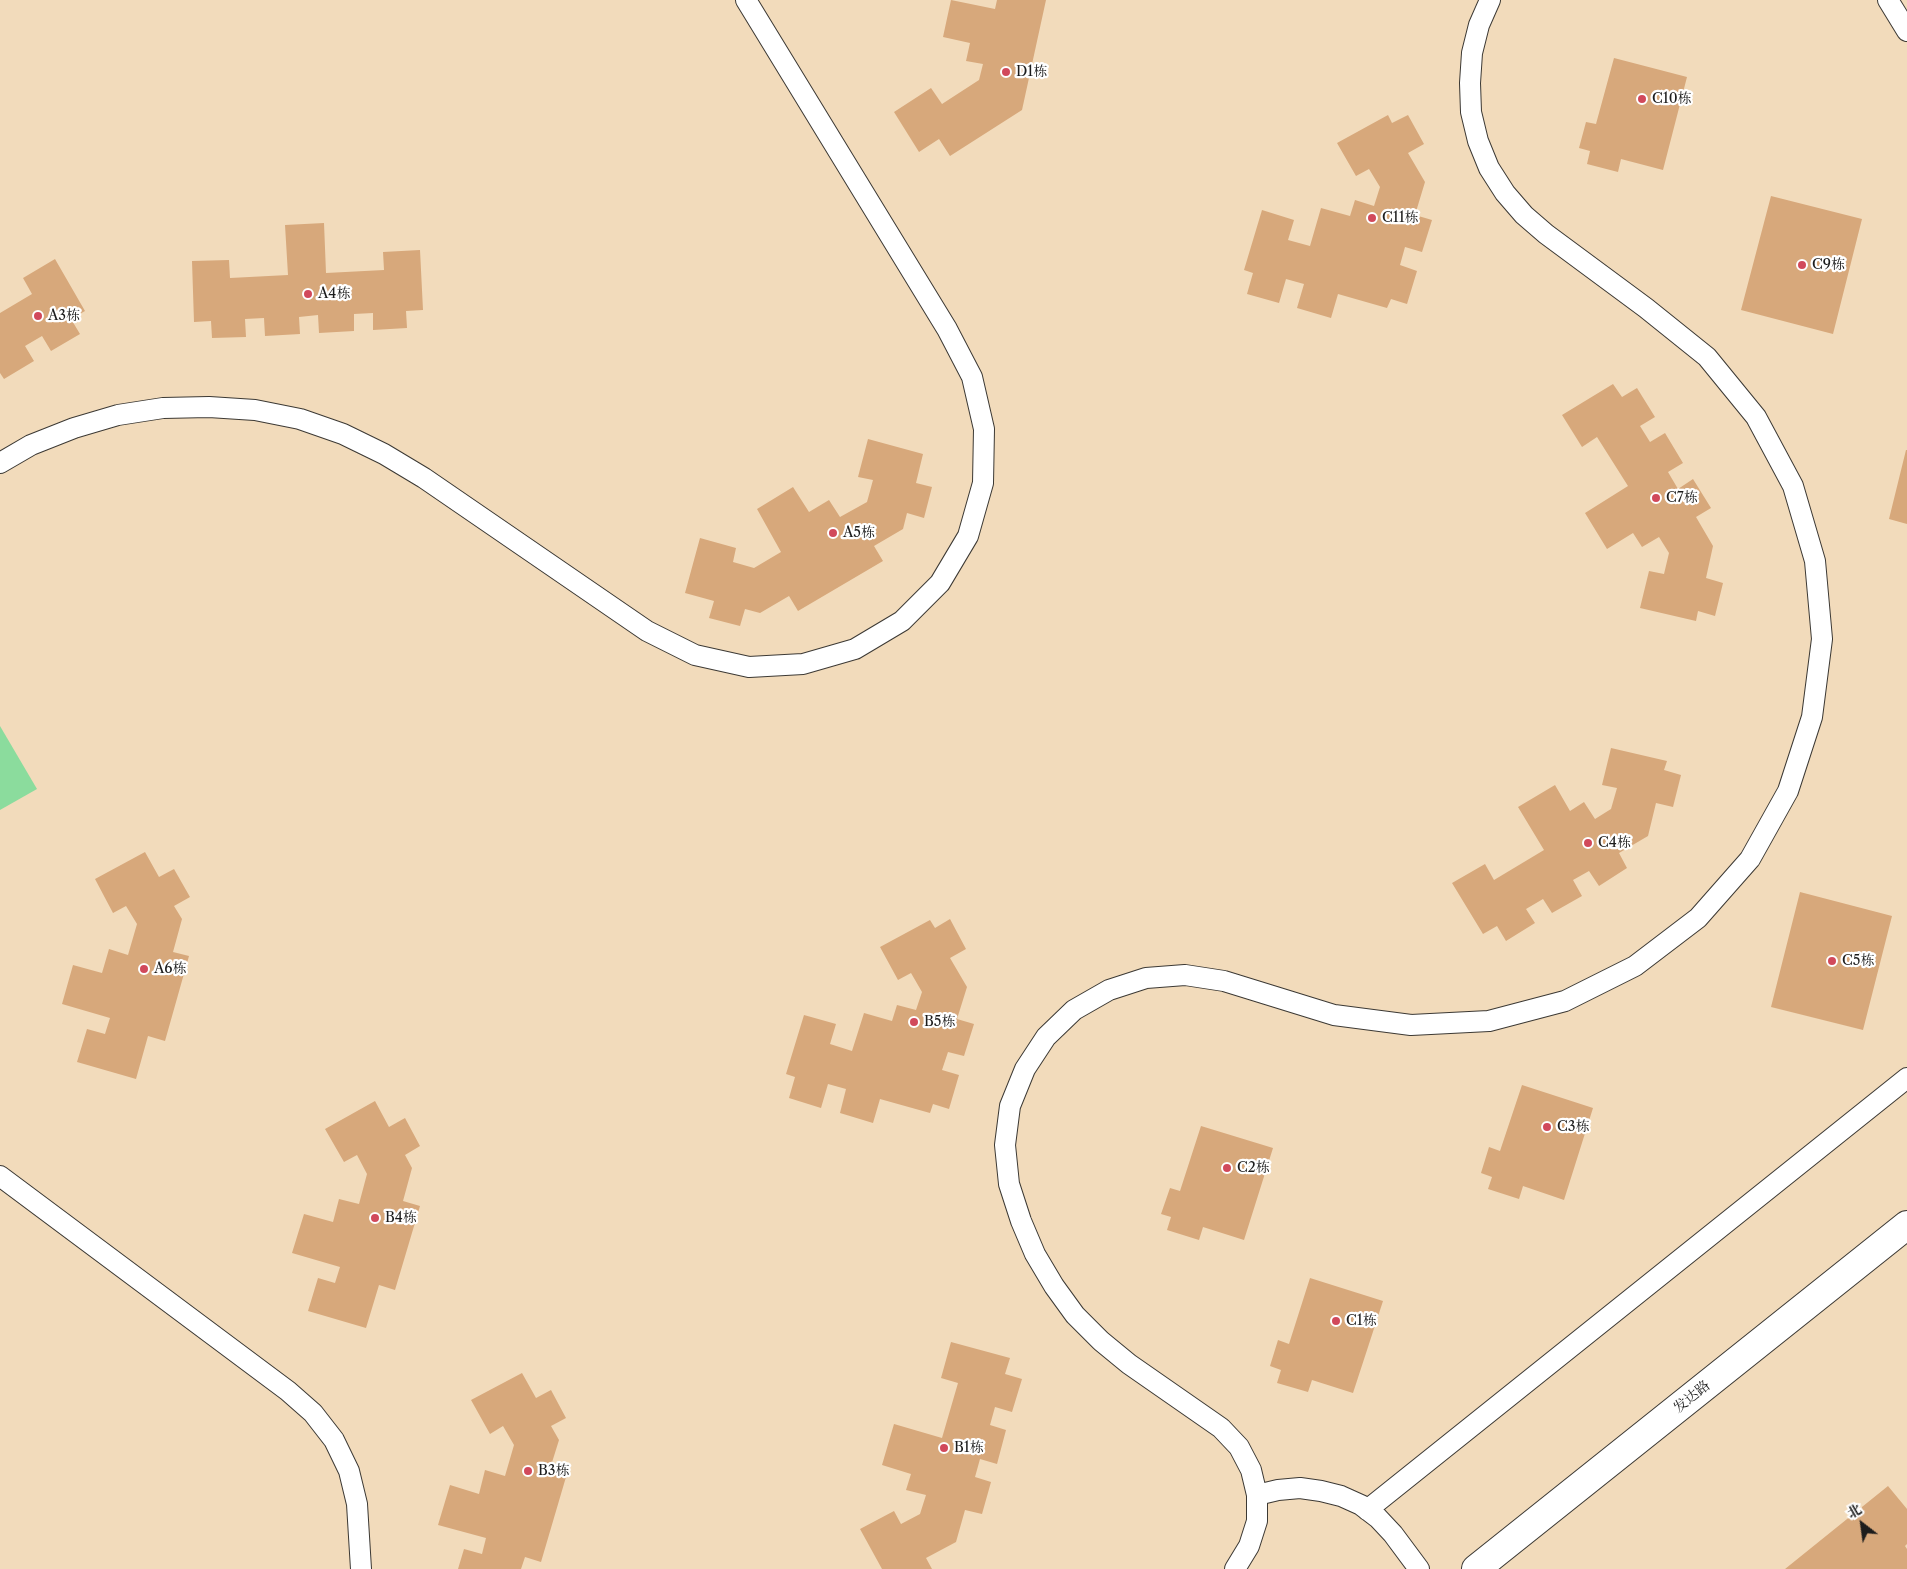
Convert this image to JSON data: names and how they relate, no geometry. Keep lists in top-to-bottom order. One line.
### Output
{"streets":{"street":["发达路"]},"places":["D1栋","C10栋","C11栋","C9栋","A4栋","A3栋","C7栋","A5栋","C4栋","C5栋","A6栋","B5栋","C3栋","C2栋","B4栋","C1栋","B1栋","B3栋"],"north":"top left"}
